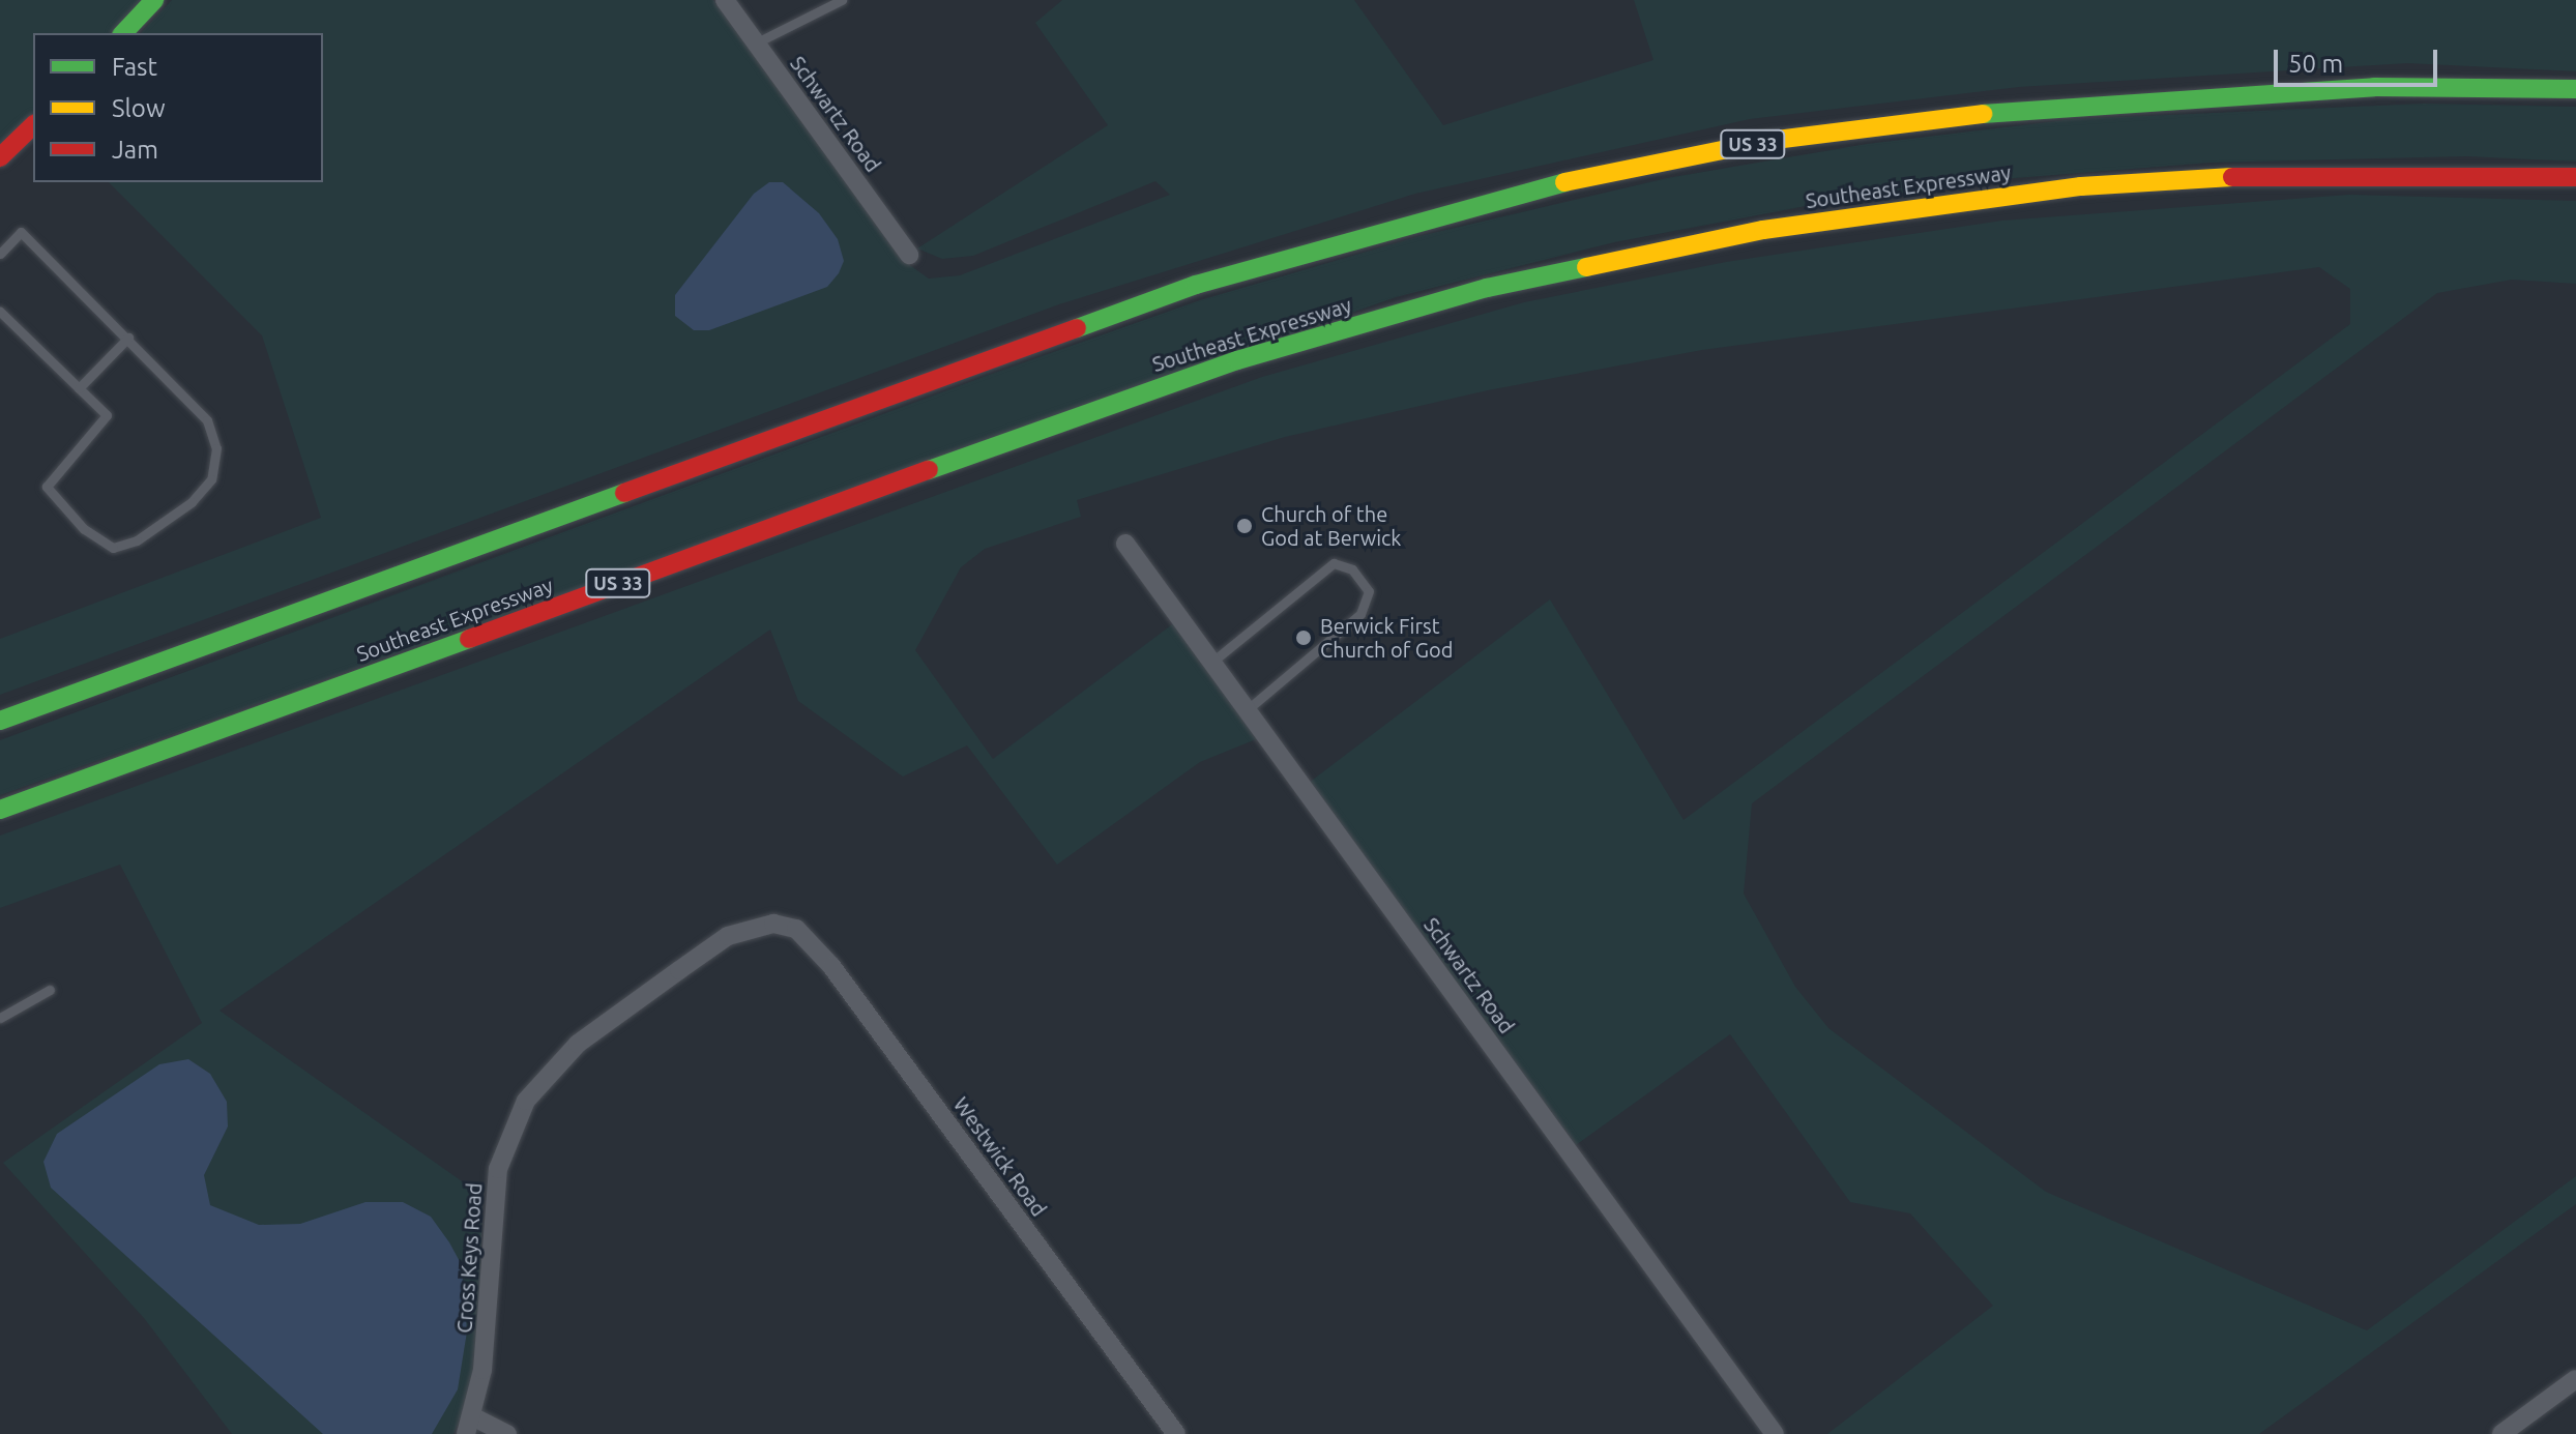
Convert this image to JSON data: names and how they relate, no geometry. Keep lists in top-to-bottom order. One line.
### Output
{"streets":{"main road":["US 33","Southeast Expressway"],"street":["Schwartz Road","Westwick Road","Cross Keys Road"]},"crossings":[["Westwick Road","Cross Keys Road"]],"places":["Church of the God at Berwick","Berwick First Church of God"],"legend":["Fast","Slow","Jam"],"scale_bar":"50 m"}
